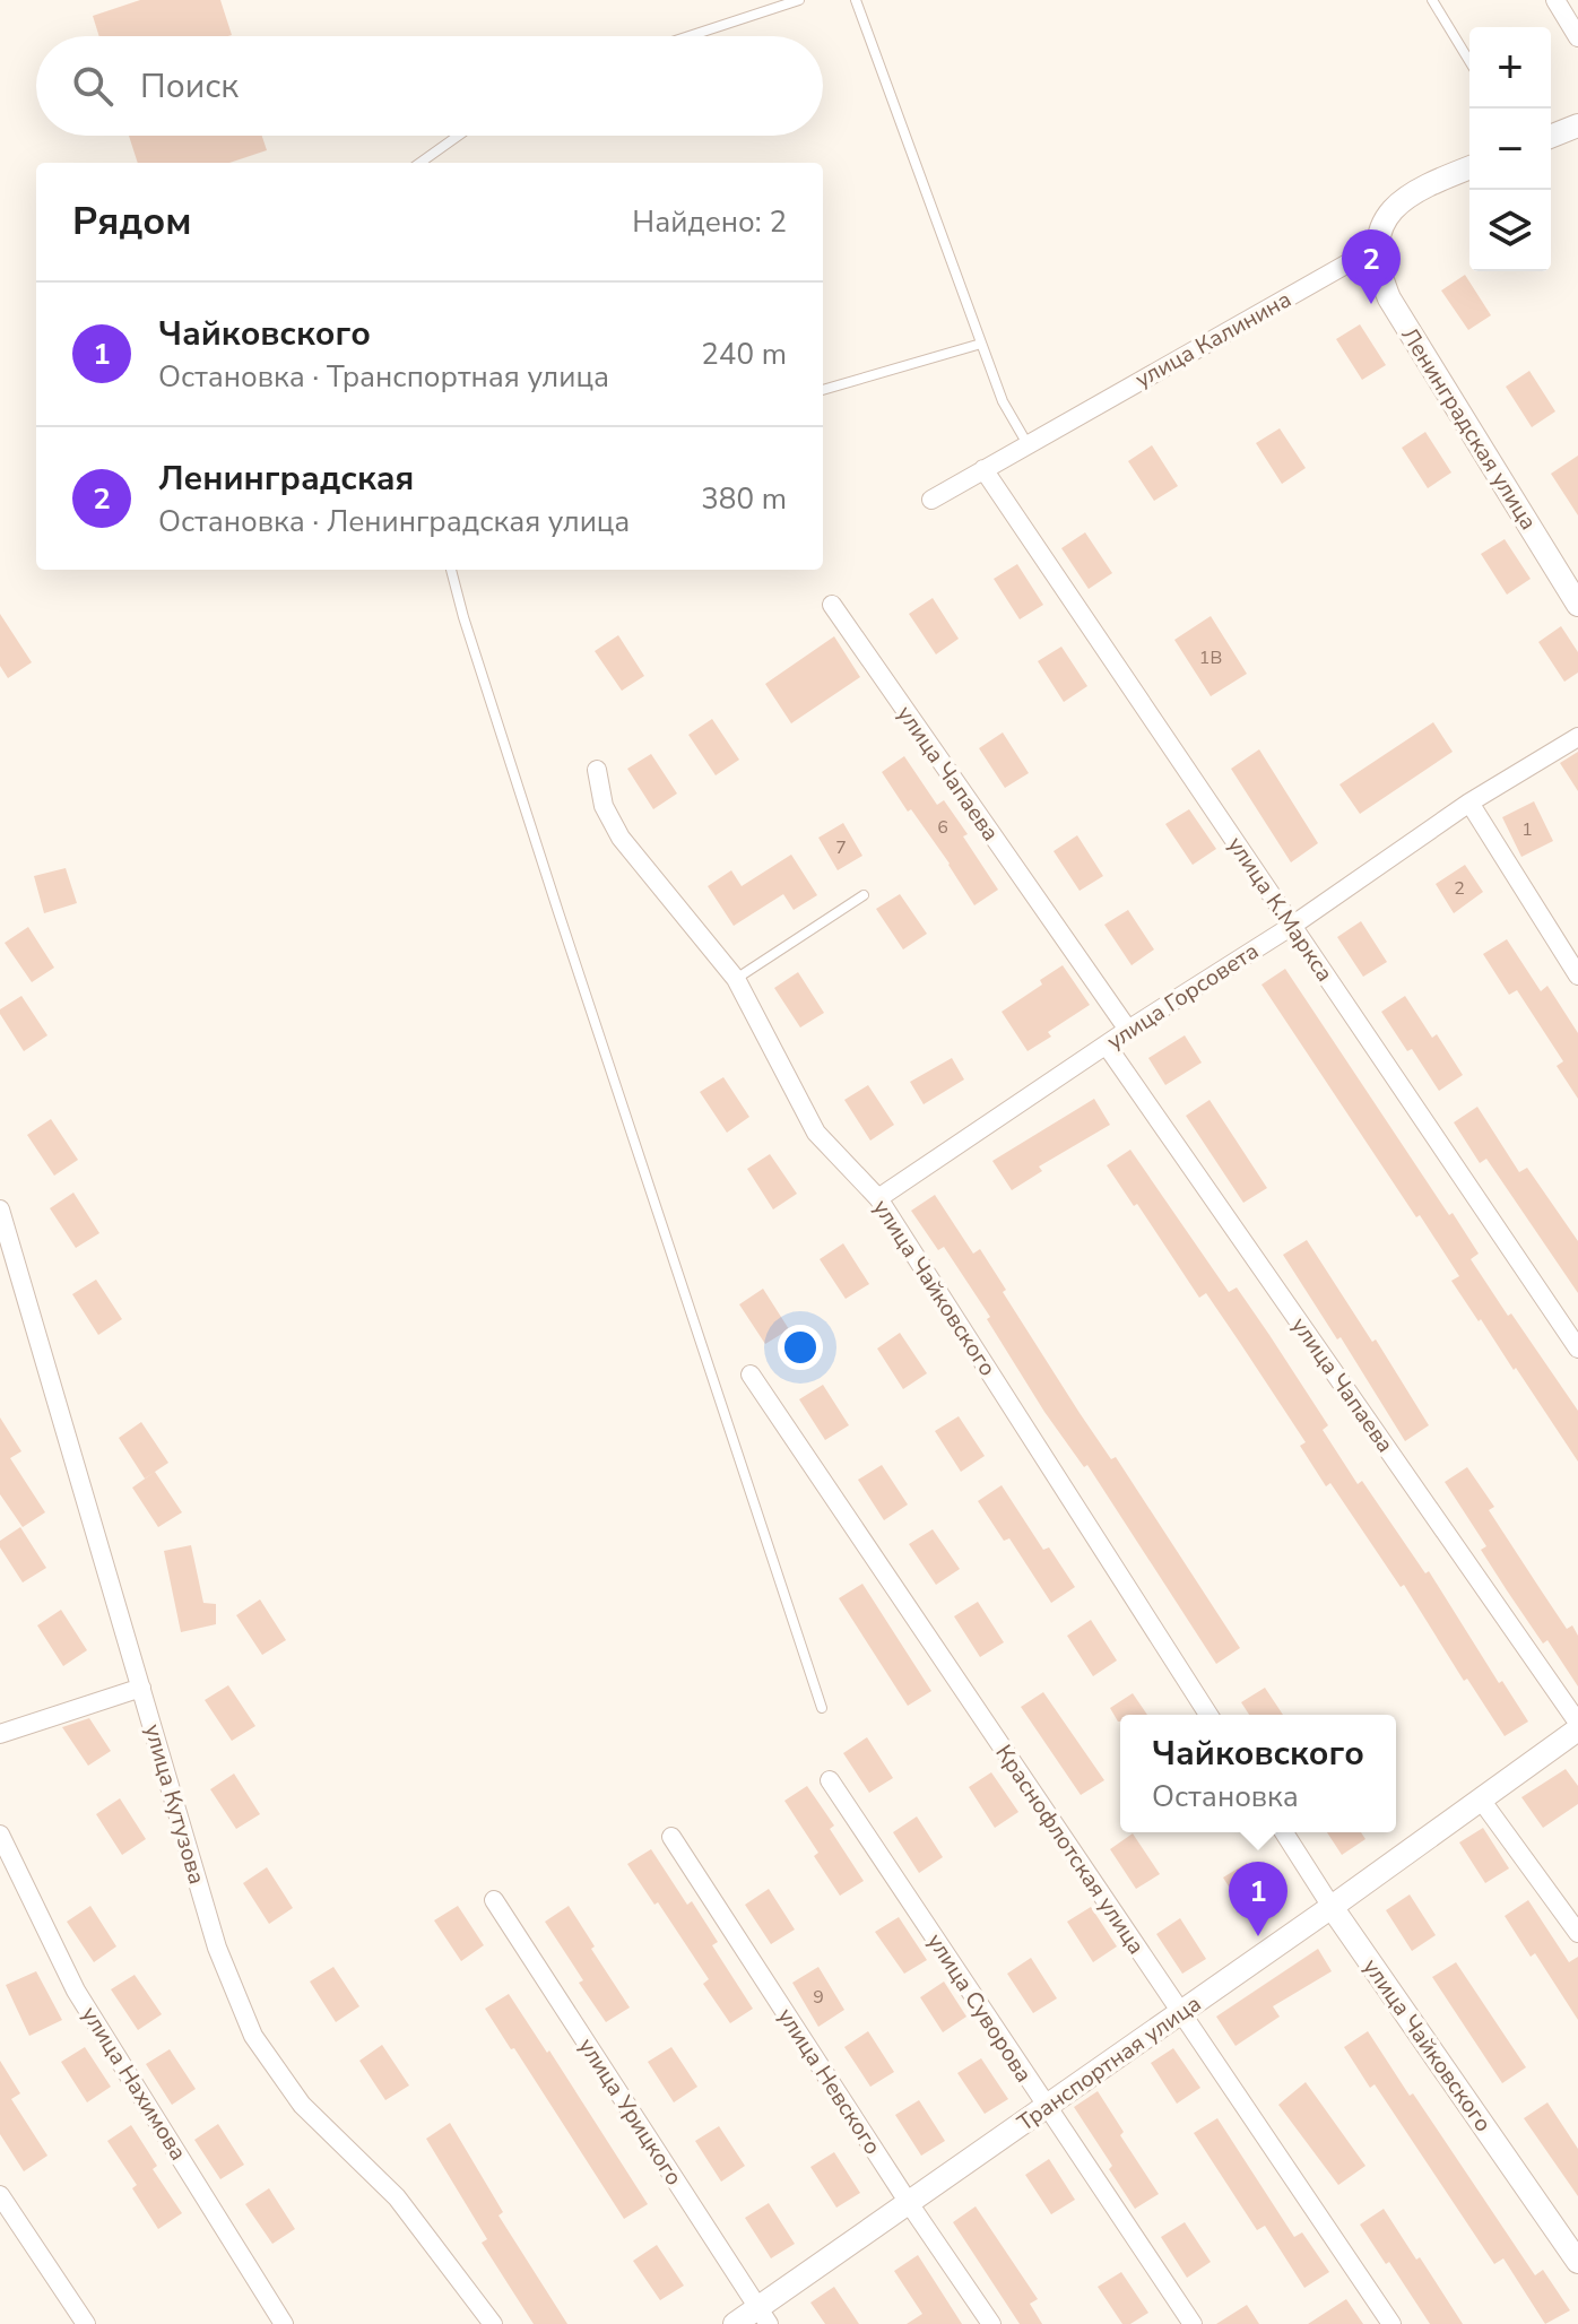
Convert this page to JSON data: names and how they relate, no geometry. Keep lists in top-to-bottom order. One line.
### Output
{"streets":{"street":["улица Калинина","Ленинградская улица","улица Чапаева","улица К.Маркса","улица Горсовета","улица Чайковского","улица Кутузова","Краснофлотская улица","улица Суворова","Транспортная улица","улица Невского","улица Нахимова","улица Урицкого"]},"crossings":[["улица Калинина","Ленинградская улица"],["улица Калинина","улица К.Маркса"],["улица Чапаева","улица Горсовета"],["улица Чапаева","Транспортная улица"],["улица К.Маркса","улица Горсовета"],["улица Горсовета","улица Чайковского"],["улица Чайковского","Транспортная улица"],["Краснофлотская улица","Транспортная улица"],["улица Суворова","Транспортная улица"],["Транспортная улица","улица Невского"],["Транспортная улица","улица Урицкого"]],"house_numbers":["1В","6","1","7","2","9"],"page":{"map_buttons":["+","−"],"search":"Поиск","heading":["Рядом","Найдено: 2"],"pins":["2","1"],"list":[{"mark":"1","name":"Чайковского","note":"Остановка · Транспортная улица","value":"240 m"},{"mark":"2","name":"Ленинградская","note":"Остановка · Ленинградская улица","value":"380 m"}],"popup":["Чайковского","Остановка"]}}
